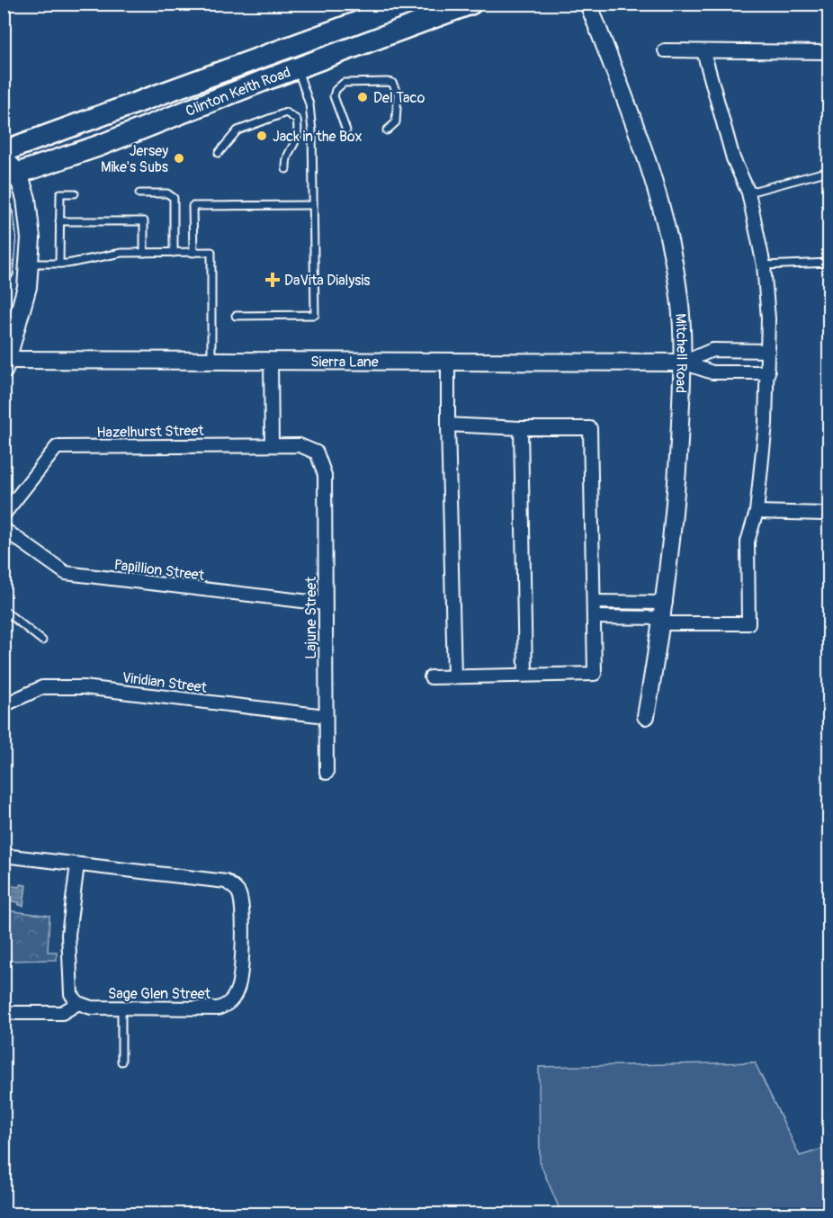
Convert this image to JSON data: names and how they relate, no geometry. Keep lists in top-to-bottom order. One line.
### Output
{"streets":{"main road":["Clinton Keith Road"],"street":["Mitchell Road","Sierra Lane","Hazelhurst Street","Papillion Street","Lajune Street","Viridian Street","Sage Glen Street"]},"crossings":[["Mitchell Road","Sierra Lane"],["Hazelhurst Street","Lajune Street"],["Papillion Street","Lajune Street"],["Lajune Street","Viridian Street"]],"places":{"other":["Del Taco","Jack in the Box","Jersey Mike's Subs"],"health":["DaVita Dialysis"]}}
